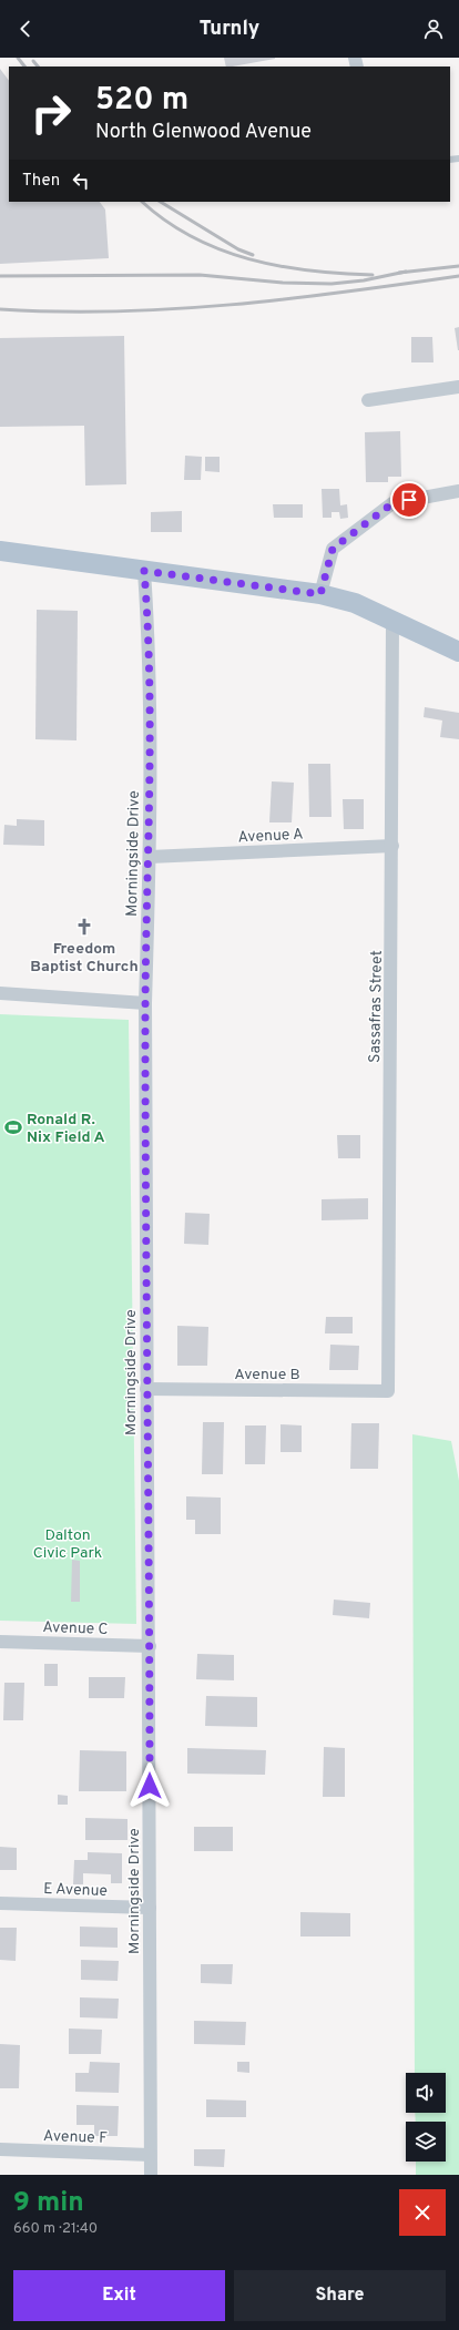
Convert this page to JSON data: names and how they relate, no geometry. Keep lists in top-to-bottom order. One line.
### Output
{"streets":{"street":["Avenue A","Morningside Drive","Sassafras Street","Avenue B","Avenue C","E Avenue","Avenue F"]},"crossings":[["Avenue A","Morningside Drive"],["Avenue A","Sassafras Street"],["Morningside Drive","Avenue B"],["Morningside Drive","Avenue C"],["Morningside Drive","E Avenue"],["Morningside Drive","Avenue F"],["Sassafras Street","Avenue B"]],"parks":["Dalton Civic Park"],"places":{"church":["Freedom Baptist Church"],"sports":["Ronald R. Nix Field A"]},"page":{"header":"Turnly","turn":["520 m","North Glenwood Avenue"],"then":"Then","heading":["9 min","660 m · 21:40"],"buttons":["Exit","Share"]}}
